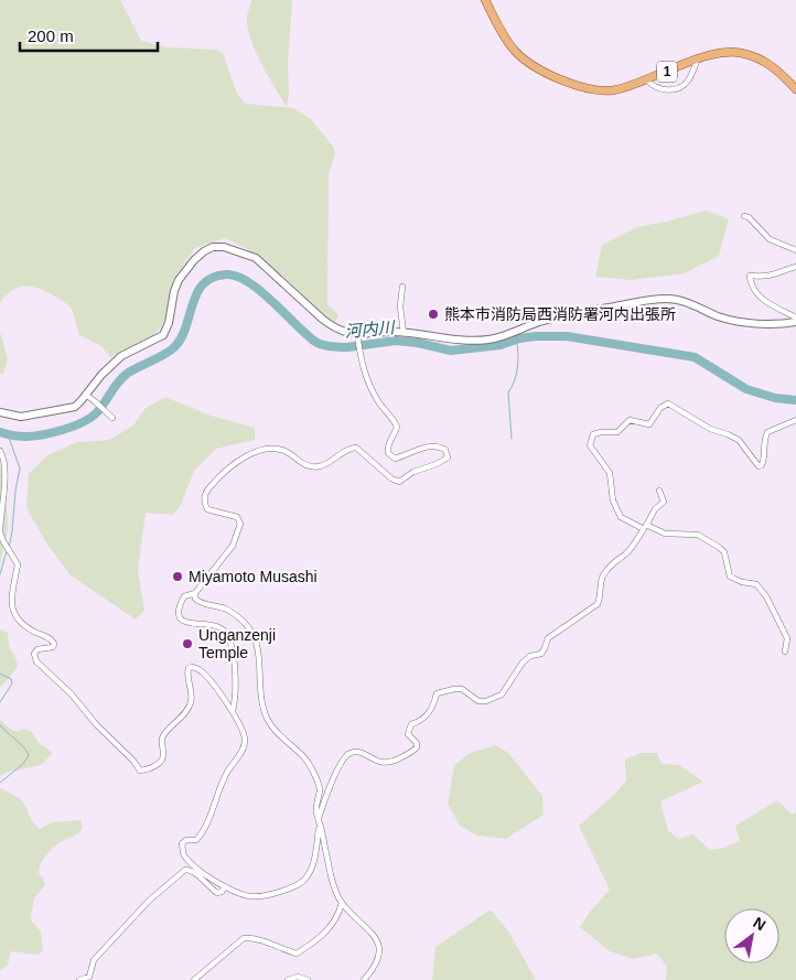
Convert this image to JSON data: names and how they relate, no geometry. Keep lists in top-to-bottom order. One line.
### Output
{"streets":{"main road":["1"]},"water":["河内川"],"places":["熊本市消防局西消防署河内出張所","Miyamoto Musashi","Unganzenji Temple"],"scale_bar":"200 m","north":"top right"}
